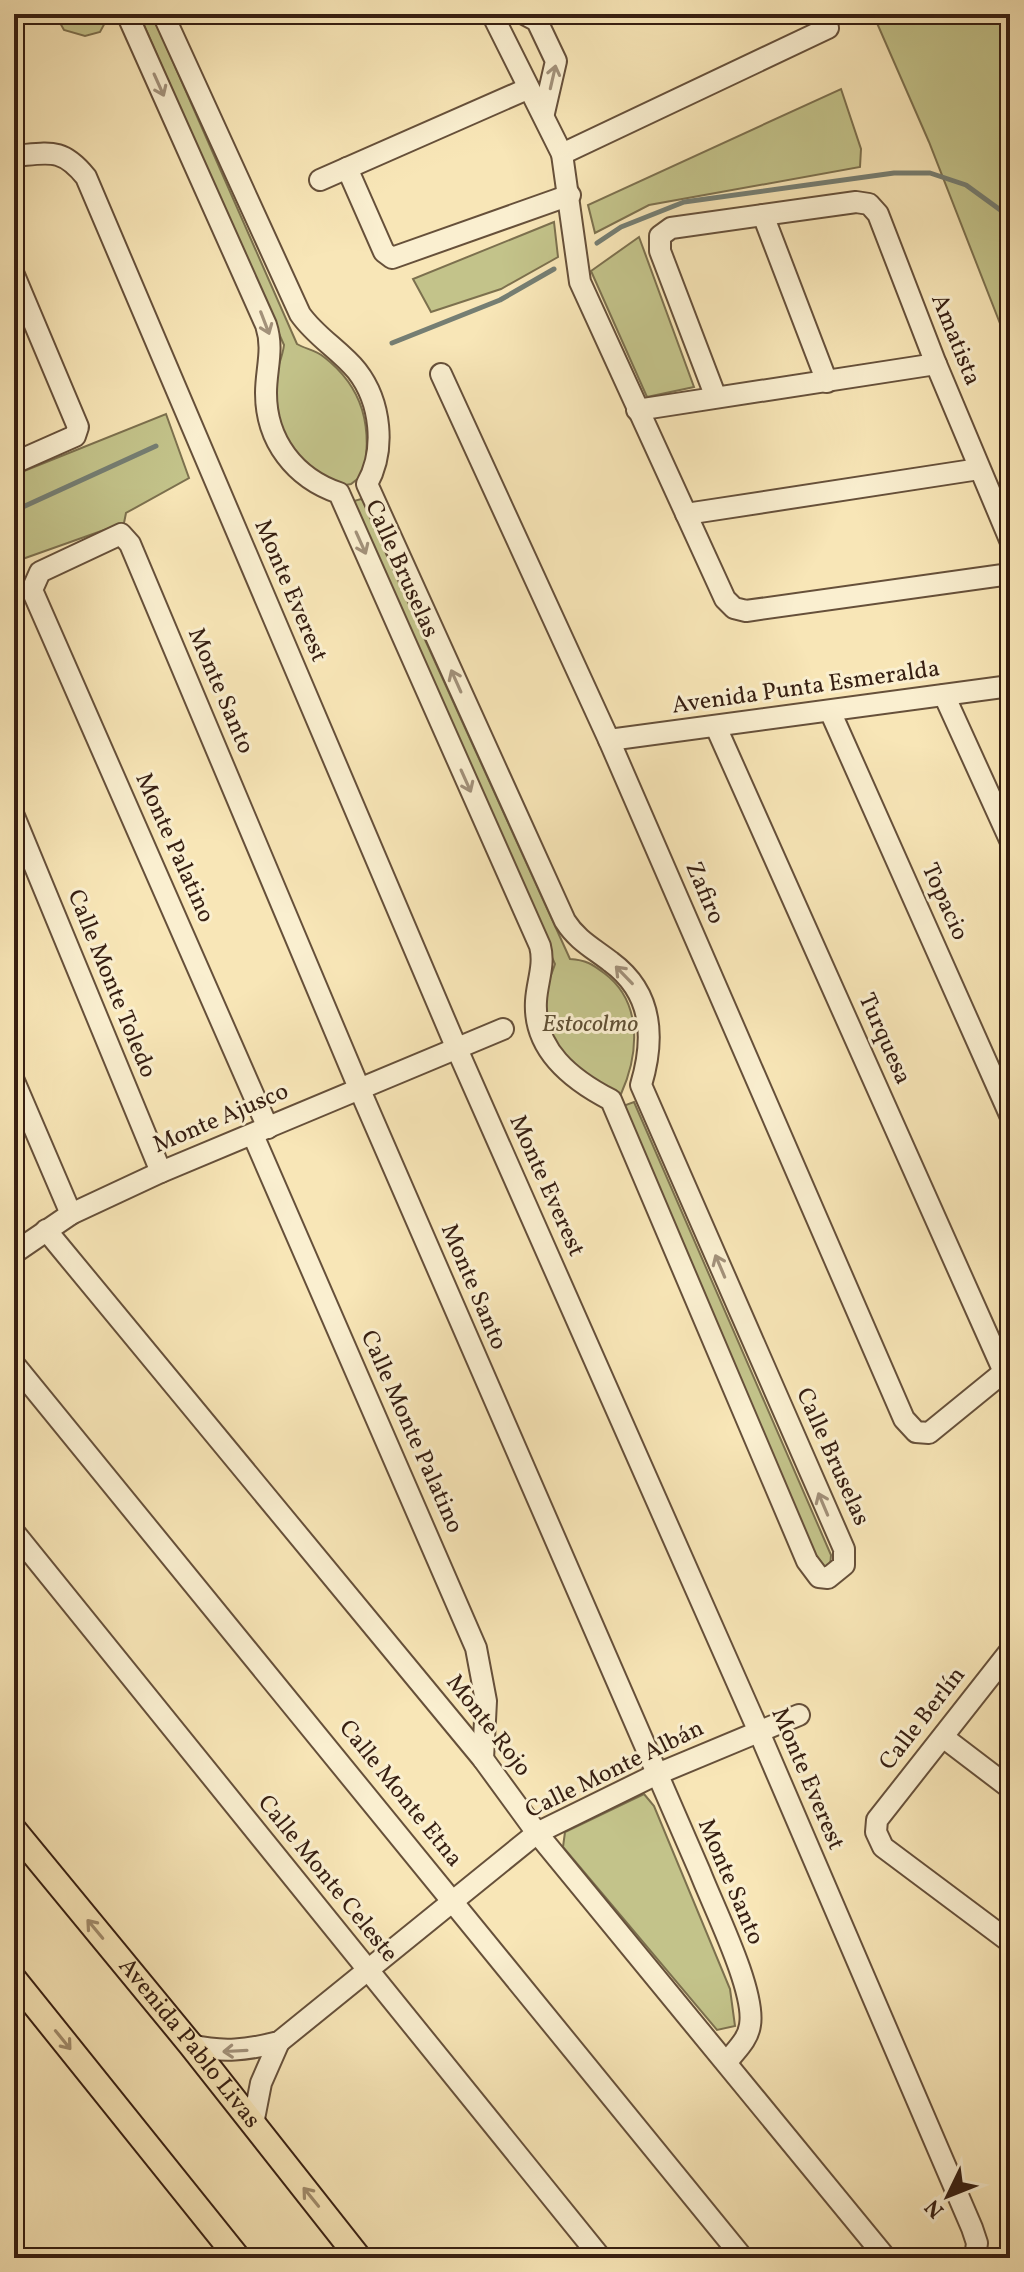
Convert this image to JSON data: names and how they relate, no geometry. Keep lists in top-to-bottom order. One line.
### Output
{"streets":{"main road":["Avenida Pablo Livas"],"street":["Amatista","Calle Bruselas","Monte Everest","Avenida Punta Esmeralda","Monte Santo","Monte Palatino","Zafiro","Topacio","Calle Monte Toledo","Turquesa","Monte Ajusco","Calle Monte Palatino","Calle Berlín","Monte Rojo","Calle Monte Albán","Calle Monte Etna","Calle Monte Celeste"]},"crossings":[["Monte Everest","Monte Ajusco"],["Monte Everest","Calle Monte Albán"],["Avenida Punta Esmeralda","Zafiro"],["Avenida Punta Esmeralda","Topacio"],["Avenida Punta Esmeralda","Turquesa"],["Monte Santo","Monte Palatino"],["Monte Santo","Monte Ajusco"],["Monte Santo","Monte Rojo"],["Monte Santo","Calle Monte Albán"],["Monte Palatino","Monte Ajusco"],["Monte Palatino","Calle Monte Palatino"],["Zafiro","Turquesa"],["Calle Monte Toledo","Monte Ajusco"],["Monte Ajusco","Calle Monte Palatino"],["Monte Ajusco","Monte Rojo"],["Calle Monte Palatino","Monte Rojo"],["Monte Rojo","Calle Monte Albán"],["Calle Monte Albán","Calle Monte Etna"],["Calle Monte Albán","Calle Monte Celeste"],["Calle Monte Albán","Avenida Pablo Livas"]],"parks":["Estocolmo"],"north":"bottom left"}
